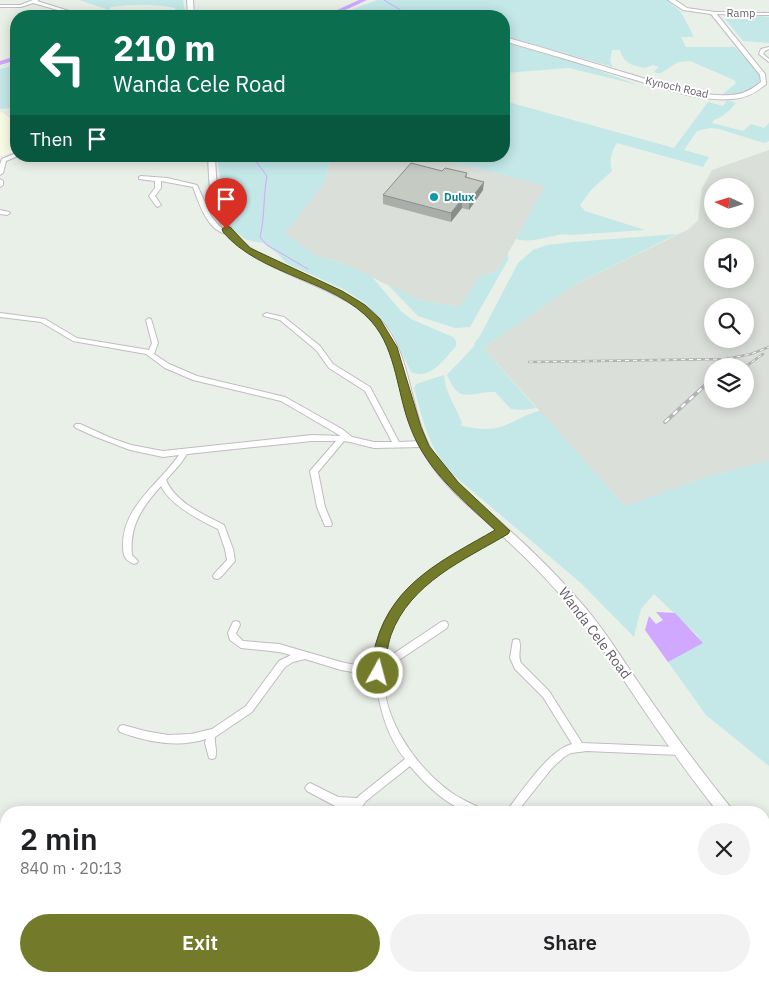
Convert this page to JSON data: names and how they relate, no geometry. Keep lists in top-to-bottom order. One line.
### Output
{"streets":{"street":["Ramp","Kynoch Road","Wanda Cele Road"]},"crossings":[["Ramp","Kynoch Road"]],"places":["Dulux"],"north":"left","page":{"turn":["210 m","Wanda Cele Road"],"then":"Then","heading":["2 min","840 m · 20:13"],"buttons":["Exit","Share"]}}
